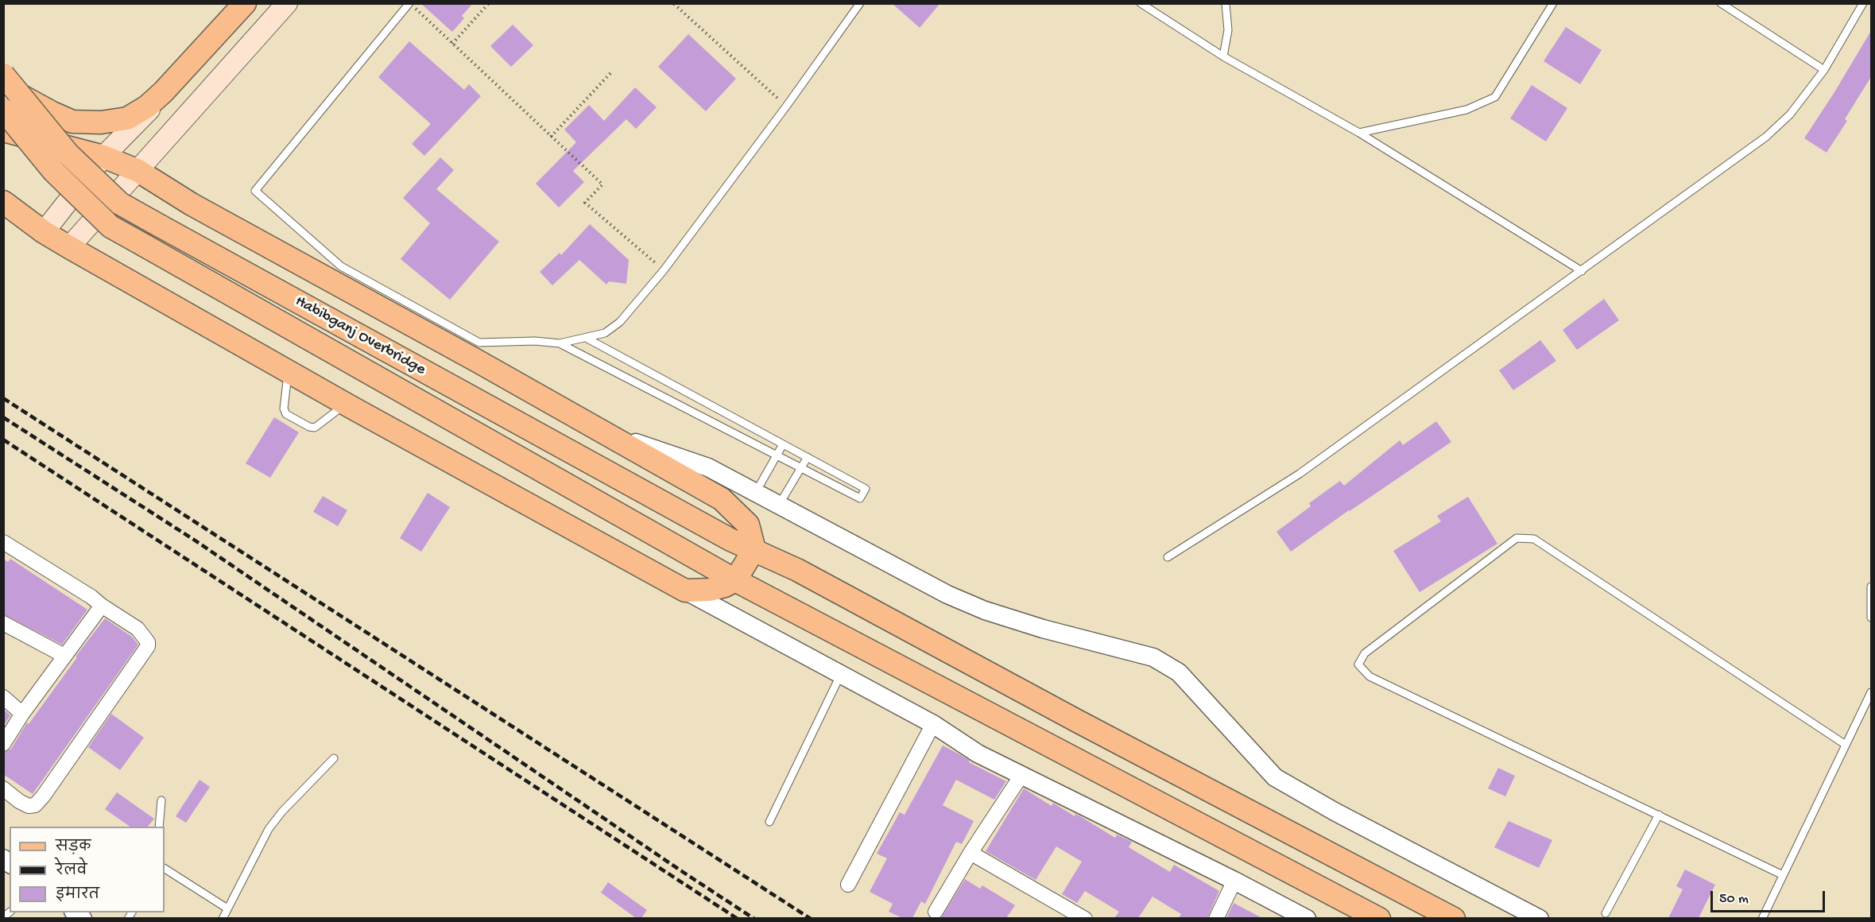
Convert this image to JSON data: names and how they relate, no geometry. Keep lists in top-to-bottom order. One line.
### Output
{"streets":{"main road":["Habibganj Overbridge"]},"legend":["सड़क","रेलवे","इमारत"],"scale_bar":"50 m"}
